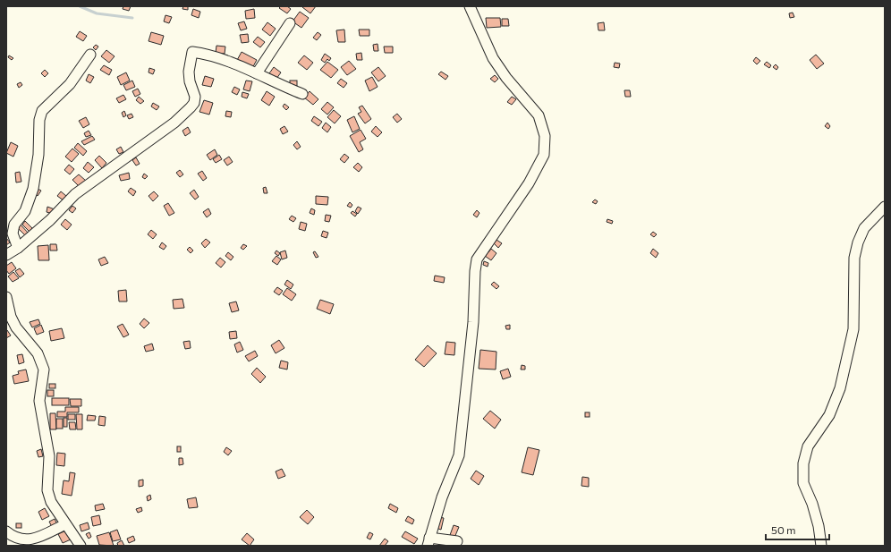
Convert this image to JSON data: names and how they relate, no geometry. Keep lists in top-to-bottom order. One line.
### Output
{"scale_bar":"50 m"}
